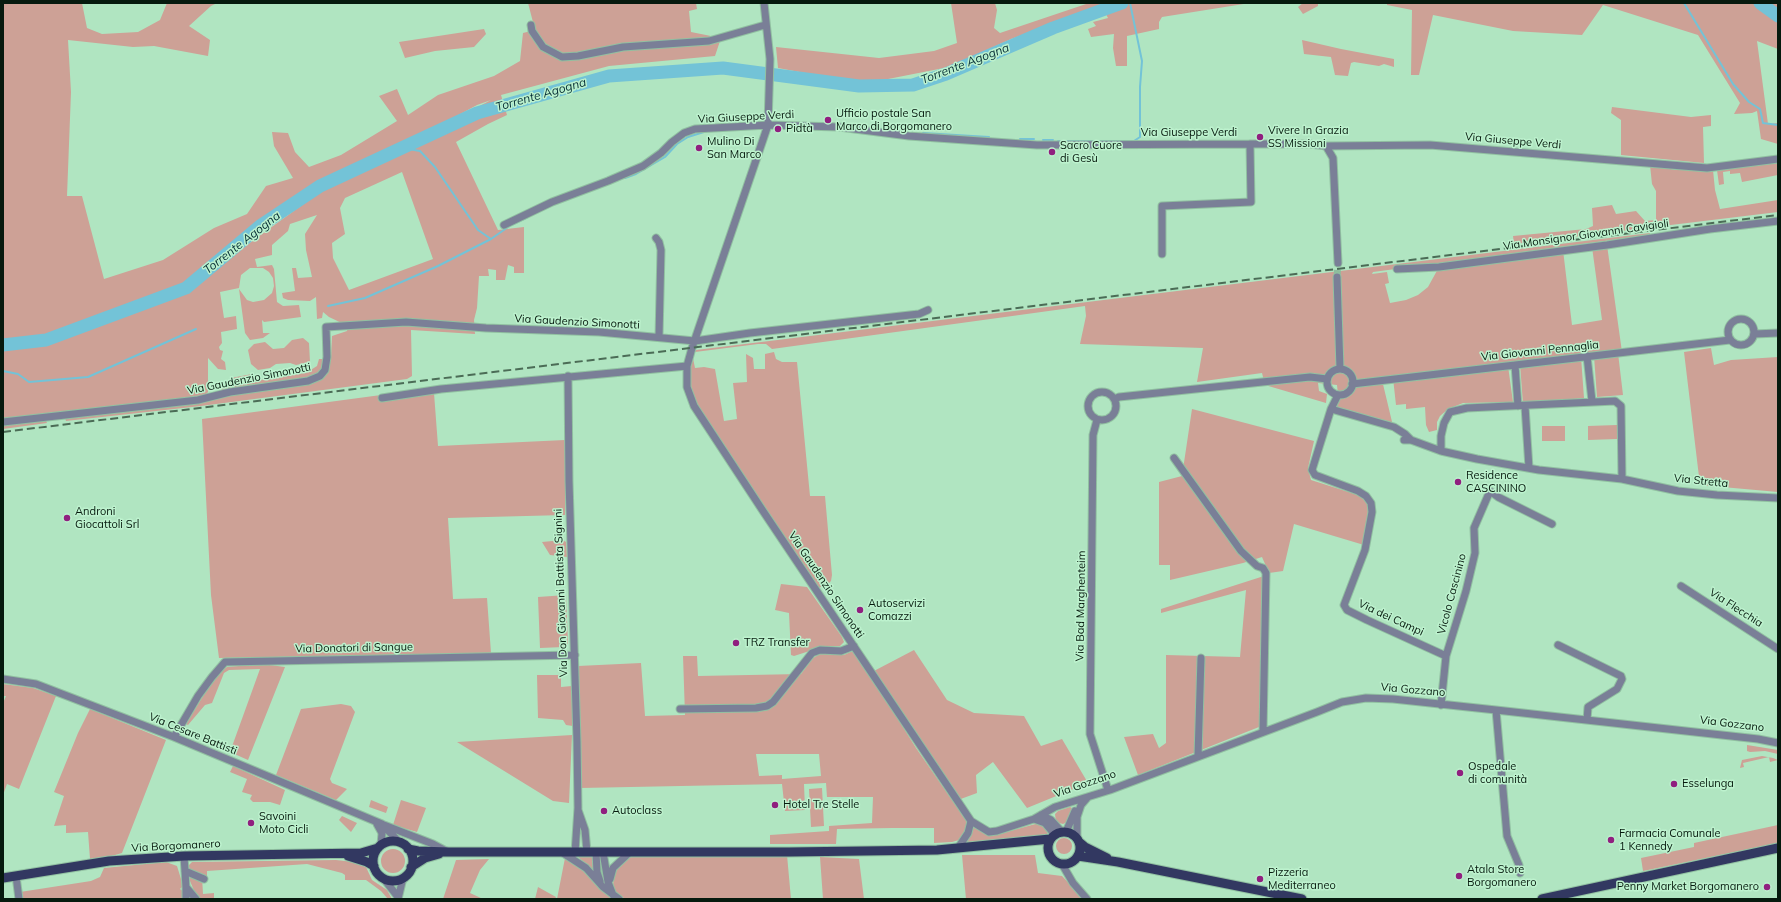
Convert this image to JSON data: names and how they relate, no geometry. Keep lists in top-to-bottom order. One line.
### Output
{"streets":{"main road":["Via Borgomanero"],"street":["Via Giuseppe Verdi","Via Monsignor Giovanni Cavigioli","Via Gaudenzio Simonotti","Via Giovanni Pennaglia","Via Stretta","Via Don Giovanni Battista Signini","Vicolo Cascinino","Via Bad Marghenteim","Via Flecchia","Via dei Campi","Via Donatori di Sangue","Via Gozzano","Via Cesare Battisti"]},"crossings":[["Via Giuseppe Verdi","Via Gaudenzio Simonotti"],["Via Gaudenzio Simonotti","Via Gozzano"],["Via Giovanni Pennaglia","Via dei Campi"],["Via Stretta","Via dei Campi"],["Via Don Giovanni Battista Signini","Via Donatori di Sangue"],["Vicolo Cascinino","Via dei Campi"],["Vicolo Cascinino","Via Gozzano"],["Via Bad Marghenteim","Via Gozzano"],["Via Donatori di Sangue","Via Cesare Battisti"],["Via Cesare Battisti","Via Borgomanero"]],"water":["Torrente Agogna"],"places":["Ufficio postale San Marco di Borgomanero","Pidtà","Vivere In Grazia SS Missioni","Mulino Di San Marco","Sacro Cuore di Gesù","Residence CASCININO","Androni Giocattoli Srl","Autoservizi Comazzi","TRZ Transfer","Ospedale di comunità","Esselunga","Hotel Tre Stelle","Autoclass","Savoini Moto Cicli","Farmacia Comunale 1 Kennedy","Atala Store Borgomanero","Pizzeria Mediterraneo","Penny Market Borgomanero"]}
